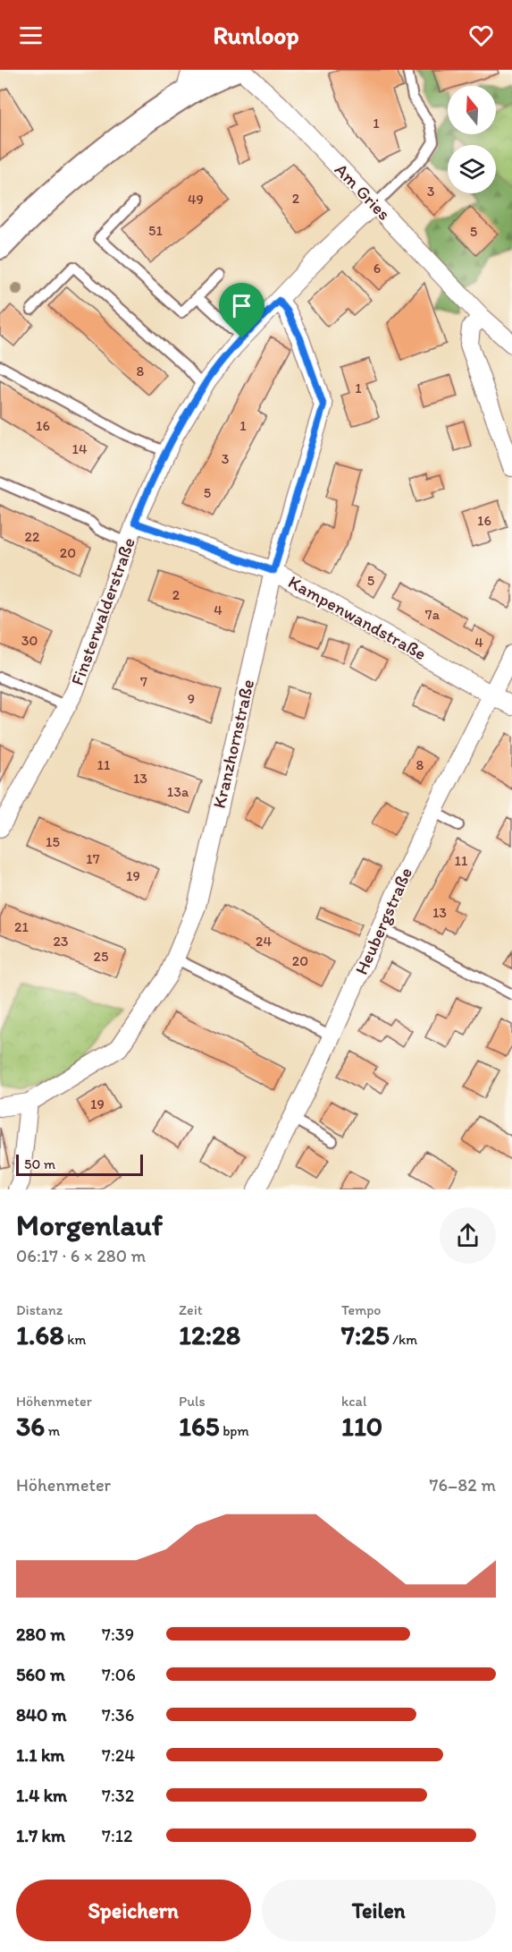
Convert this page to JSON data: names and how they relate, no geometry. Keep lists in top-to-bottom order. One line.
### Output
{"streets":{"street":["Am Gries","Finsterwalderstraße","Kampenwandstraße","Kranzhornstraße","Heubergstraße"]},"crossings":[["Am Gries","Finsterwalderstraße"],["Finsterwalderstraße","Kampenwandstraße"],["Finsterwalderstraße","Kranzhornstraße"],["Kampenwandstraße","Kranzhornstraße"],["Kampenwandstraße","Heubergstraße"]],"house_numbers":["1","3","2","49","51","5","6","8","1","16","1","14","3","5","16","22","20","5","2","4","7a","30","4","7","9","11","8","13","13a","15","17","11","19","13","21","23","24","25","20","19"],"scale_bar":"50 m","north":"top","page":{"header":"Runloop","scale":"50 m","heading":["Morgenlauf","06:17 · 6 × 280 m"],"stats":[["Distanz","1.68 km"],["Zeit","12:28"],["Tempo","7:25 /km"],["Höhenmeter","36 m"],["Puls","165 bpm"],["kcal","110"]],"chart":["Höhenmeter","76–82 m"],"list":[{"name":"280 m","note":"7:39"},{"name":"560 m","note":"7:06"},{"name":"840 m","note":"7:36"},{"name":"1.1 km","note":"7:24"},{"name":"1.4 km","note":"7:32"},{"name":"1.7 km","note":"7:12"}],"buttons":["Speichern","Teilen"]}}
